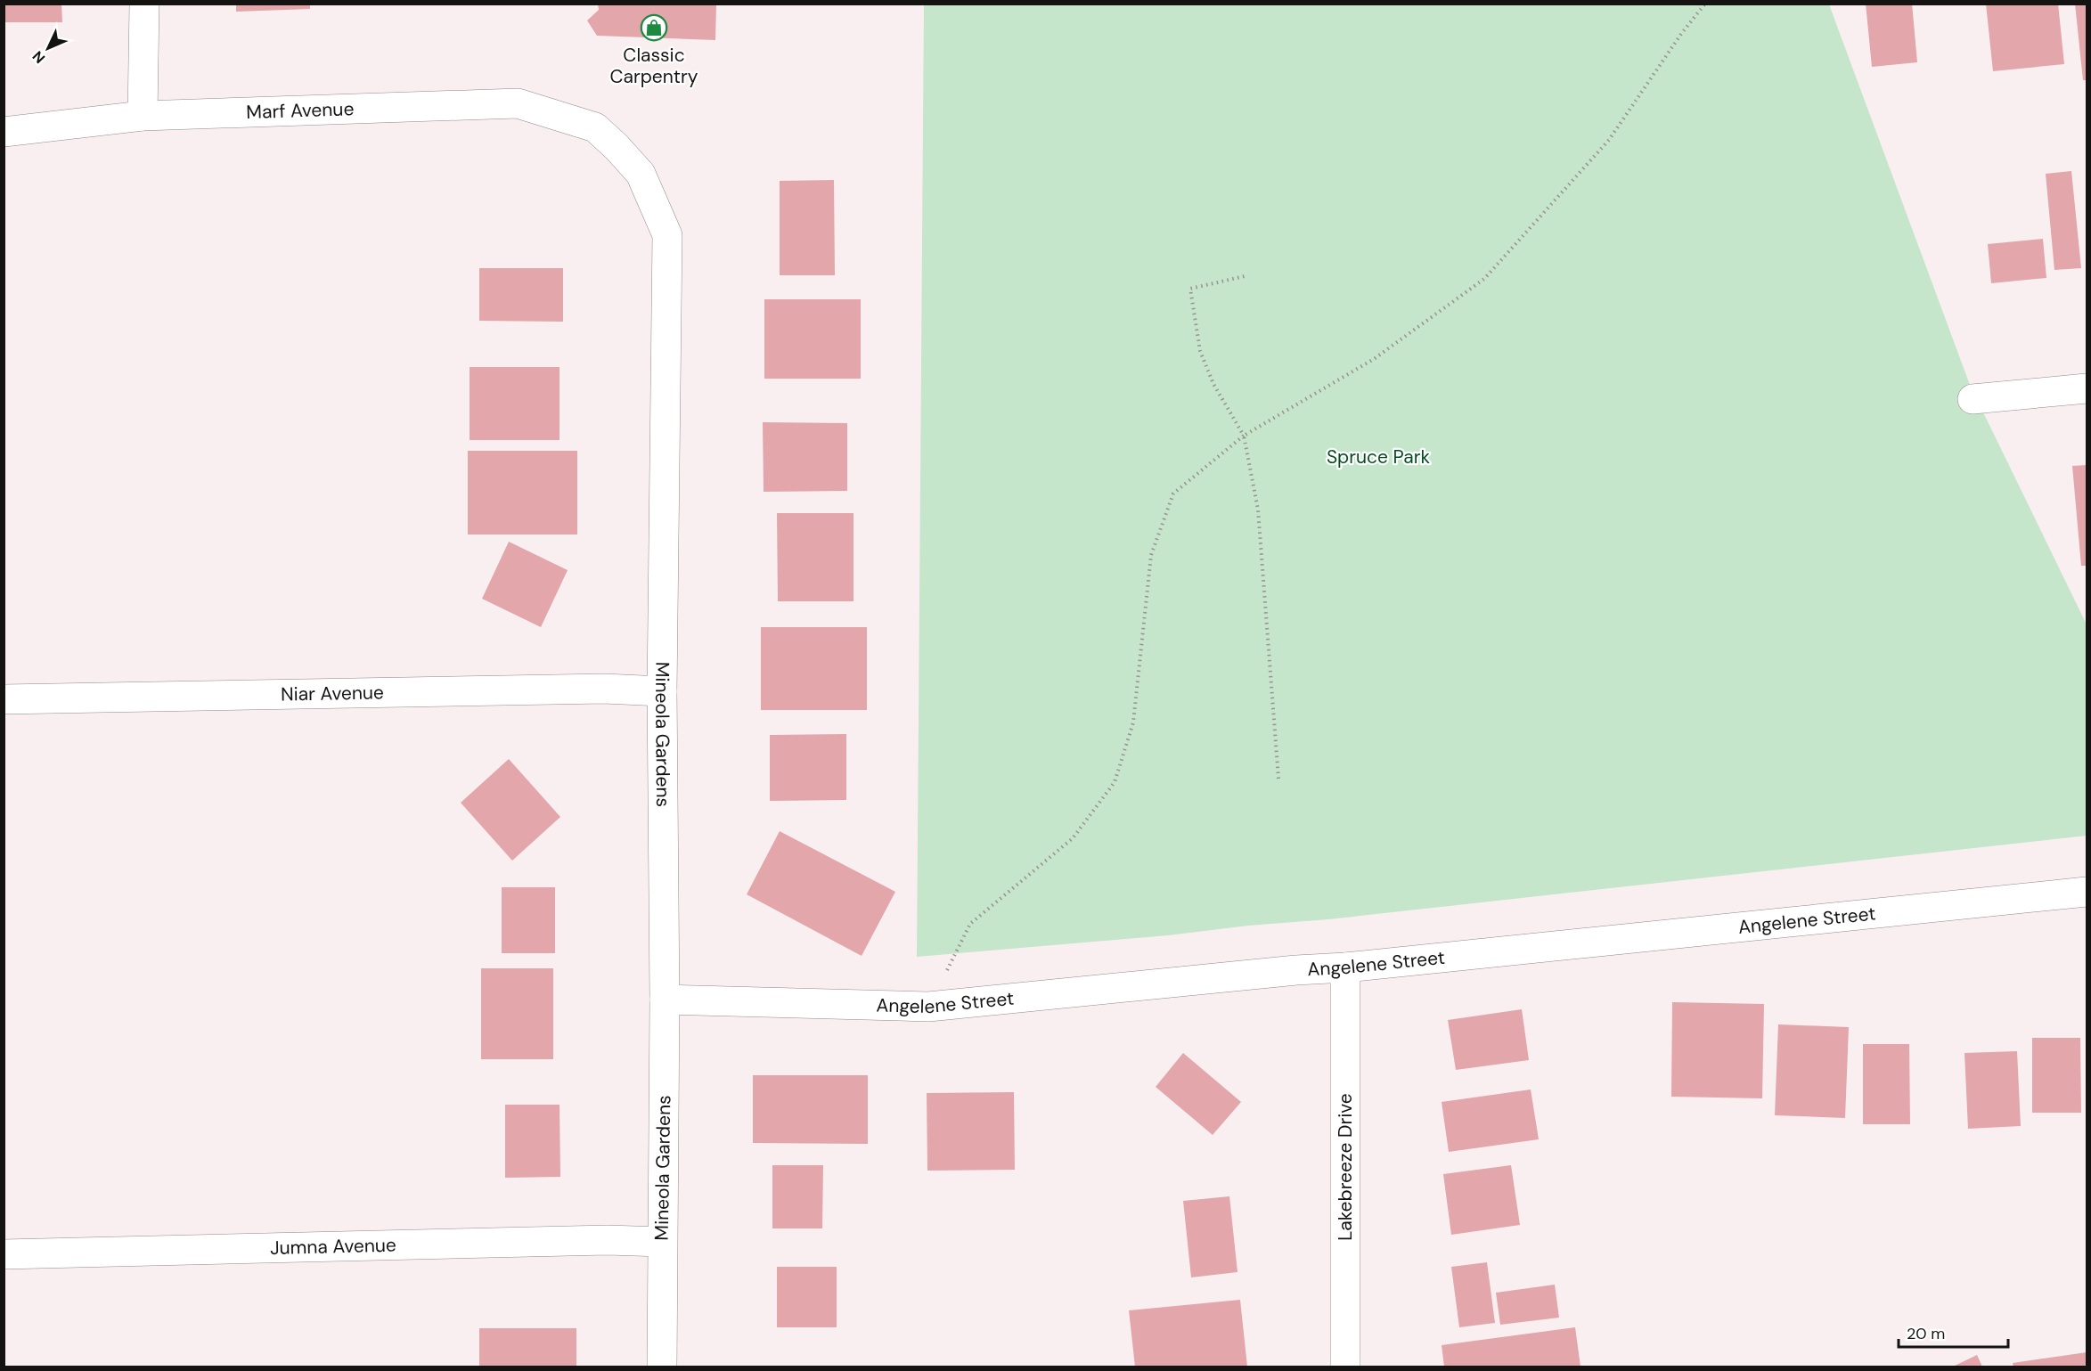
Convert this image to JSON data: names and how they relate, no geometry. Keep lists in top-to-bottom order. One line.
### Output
{"streets":{"street":["Marf Avenue","Niar Avenue","Mineola Gardens","Angelene Street","Lakebreeze Drive","Jumna Avenue"]},"crossings":[["Marf Avenue","Mineola Gardens"],["Niar Avenue","Mineola Gardens"],["Mineola Gardens","Angelene Street"],["Mineola Gardens","Jumna Avenue"],["Angelene Street","Lakebreeze Drive"]],"parks":["Spruce Park"],"places":{"shop":["Classic Carpentry"]},"scale_bar":"20 m","north":"bottom left"}
